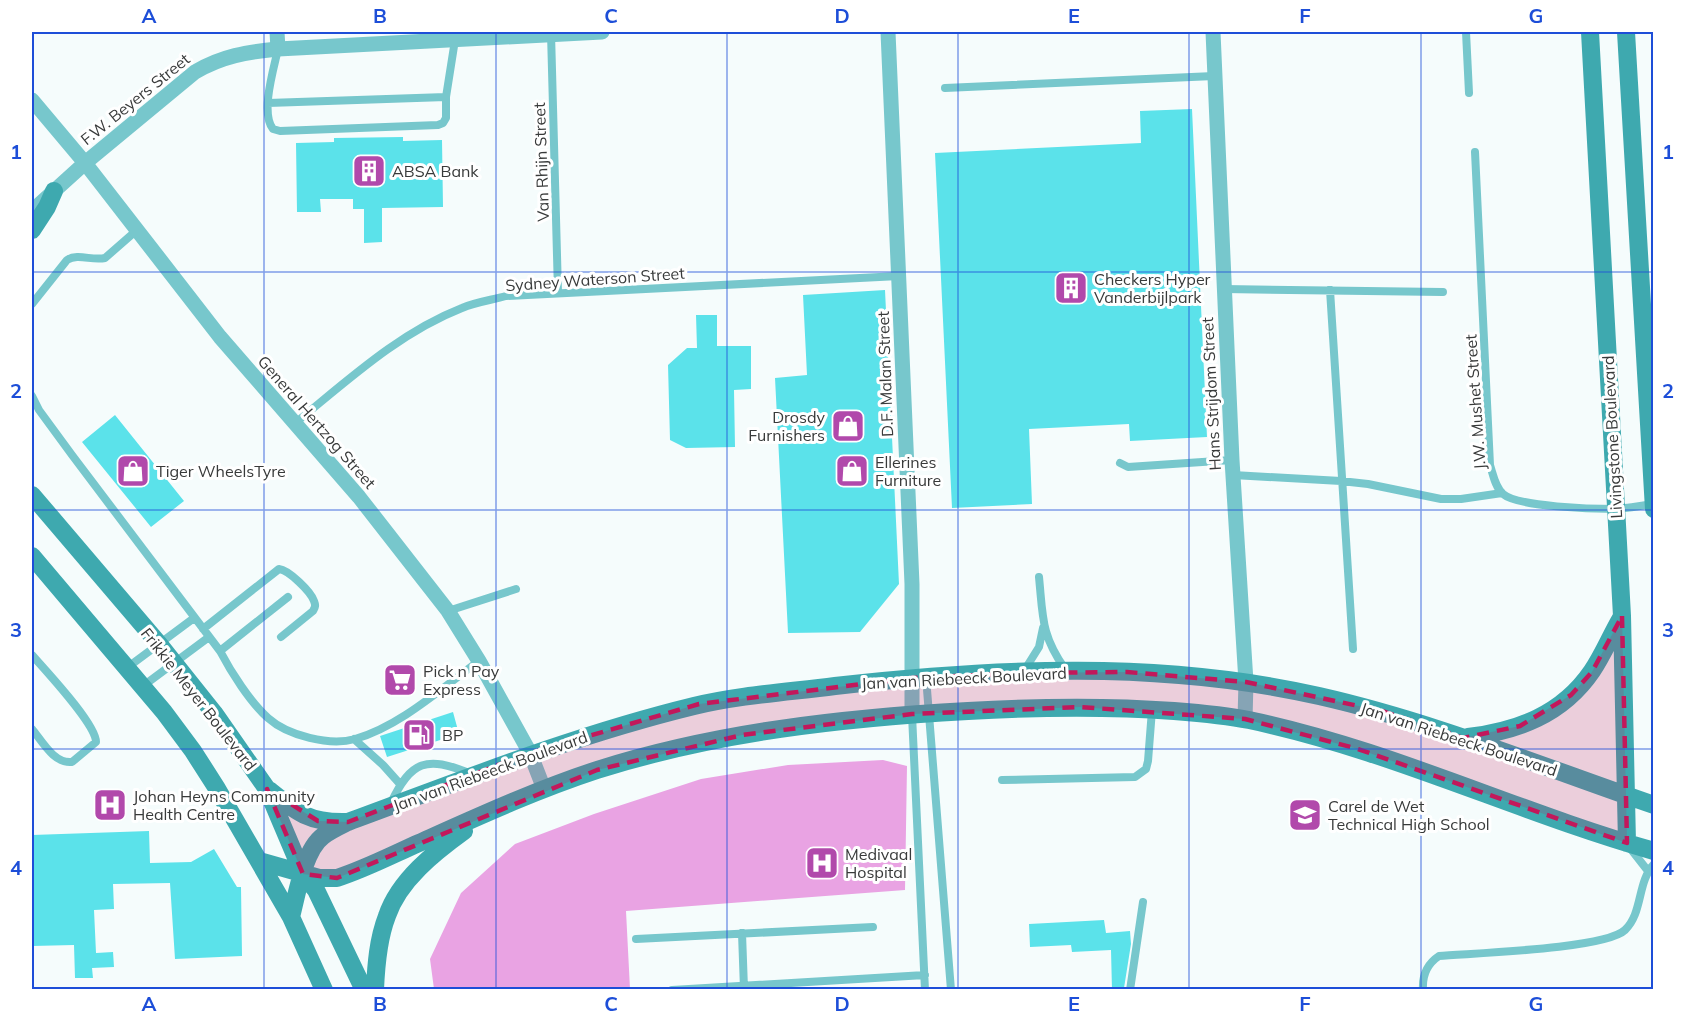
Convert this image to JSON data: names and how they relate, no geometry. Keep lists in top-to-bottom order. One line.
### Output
{"streets":{"street":["F.W. Beyers Street","D.F. Malan Street","Hans Strijdom Street","General Hertzog Street","Livingstone Boulevard","Jan van Riebeeck Boulevard","Frikkie Meyer Boulevard"],"lane":["Van Rhijn Street","Sydney Waterson Street","J.W. Mushet Street"]},"crossings":[["F.W. Beyers Street","Van Rhijn Street"],["F.W. Beyers Street","General Hertzog Street"],["Van Rhijn Street","Sydney Waterson Street"],["Sydney Waterson Street","D.F. Malan Street"],["Sydney Waterson Street","General Hertzog Street"],["D.F. Malan Street","Jan van Riebeeck Boulevard"],["Hans Strijdom Street","Jan van Riebeeck Boulevard"],["General Hertzog Street","Jan van Riebeeck Boulevard"],["Livingstone Boulevard","Jan van Riebeeck Boulevard"],["Jan van Riebeeck Boulevard","Frikkie Meyer Boulevard"]],"places":{"building":["ABSA Bank","Checkers Hyper Vanderbijlpark"],"shop":["Drosdy Furnishers","Tiger WheelsTyre","Ellerines Furniture"],"supermarket":["Pick n Pay Express"],"fuel station":["BP"],"hospital":["Johan Heyns Community Health Centre","Medivaal Hospital"],"school or university":["Carel de Wet Technical High School"]},"grid":{"columns":["A","B","C","D","E","F","G"],"rows":["1","2","3","4"]}}
